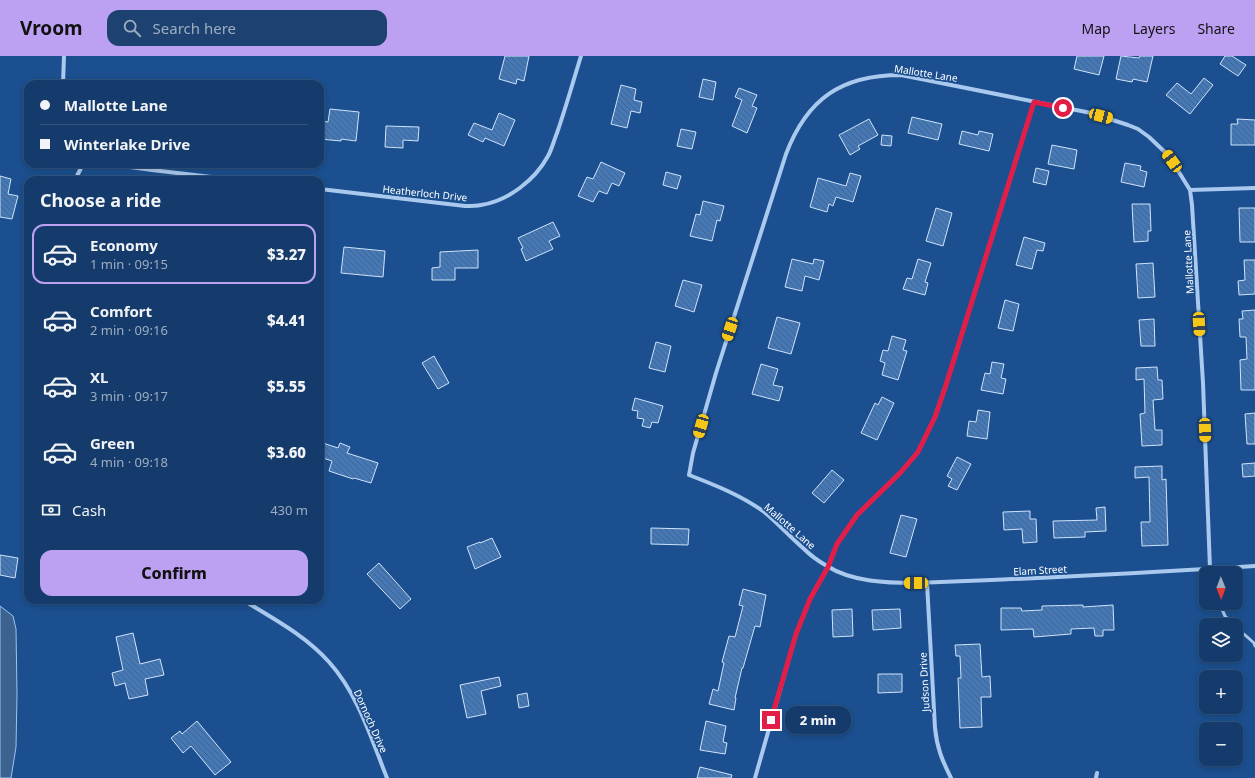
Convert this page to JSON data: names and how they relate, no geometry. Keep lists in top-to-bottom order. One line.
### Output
{"streets":{"street":["Mallotte Lane","Heatherloch Drive","Elam Street","Judson Drive","Dornoch Drive"]},"crossings":[["Mallotte Lane","Elam Street"],["Elam Street","Judson Drive"]],"north":"bottom","page":{"header":"Vroom","search":"Search here","nav":["Map","Layers","Share"],"banner":["Mallotte Lane","Winterlake Drive"],"heading":"Choose a ride","list":[{"name":"Economy","note":"1 min · 09:15","value":"$3.27"},{"name":"Comfort","note":"2 min · 09:16","value":"$4.41"},{"name":"XL","note":"3 min · 09:17","value":"$5.55"},{"name":"Green","note":"4 min · 09:18","value":"$3.60"}],"pay":["Cash","430 m"],"buttons":"Confirm","map_buttons":["+","−"],"bubble":"2 min"}}
